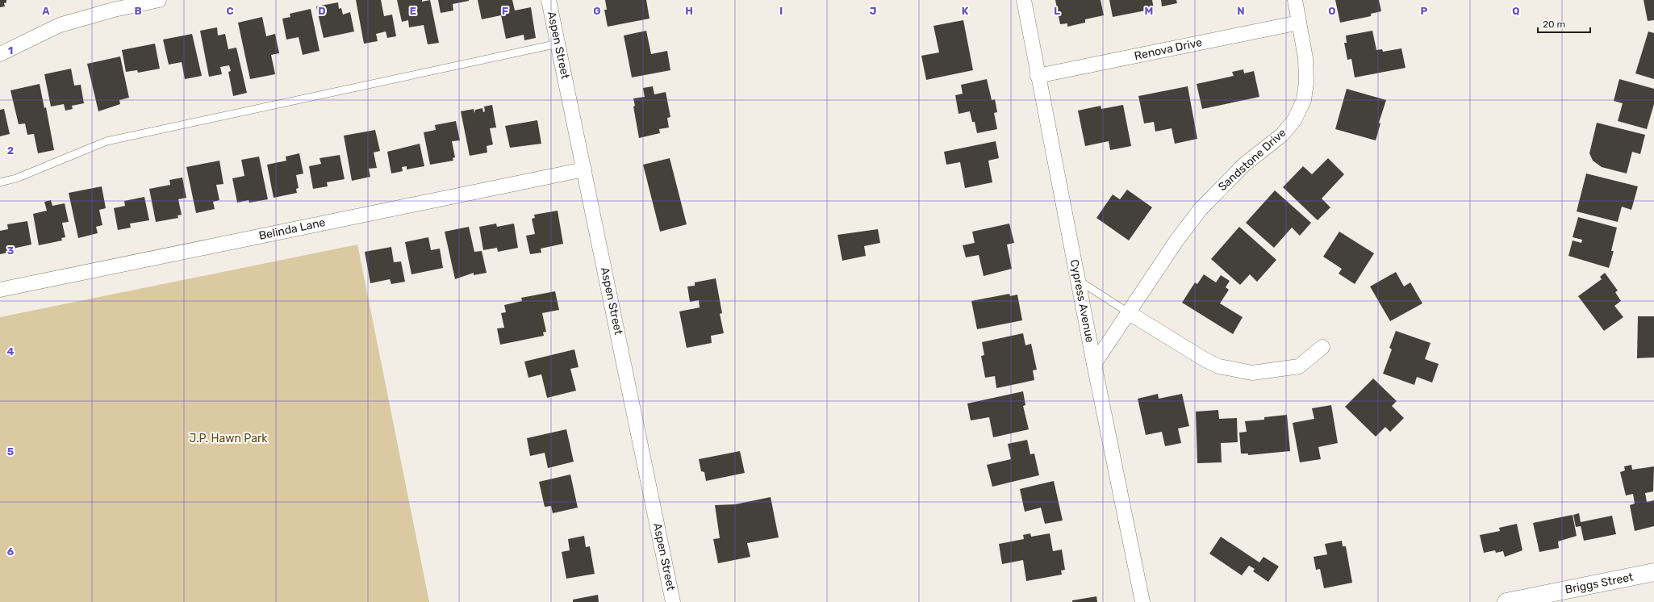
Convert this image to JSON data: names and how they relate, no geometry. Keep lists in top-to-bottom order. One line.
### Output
{"streets":{"street":["Aspen Street","Renova Drive","Sandstone Drive","Belinda Lane","Cypress Avenue","Briggs Street"]},"crossings":[["Aspen Street","Belinda Lane"],["Renova Drive","Sandstone Drive"],["Renova Drive","Cypress Avenue"],["Sandstone Drive","Cypress Avenue"]],"parks":["J.P. Hawn Park"],"scale_bar":"20 m","grid":{"columns":["A","B","C","D","E","F","G","H","I","J","K","L","M","N","O","P","Q"],"rows":["1","2","3","4","5","6"]}}
